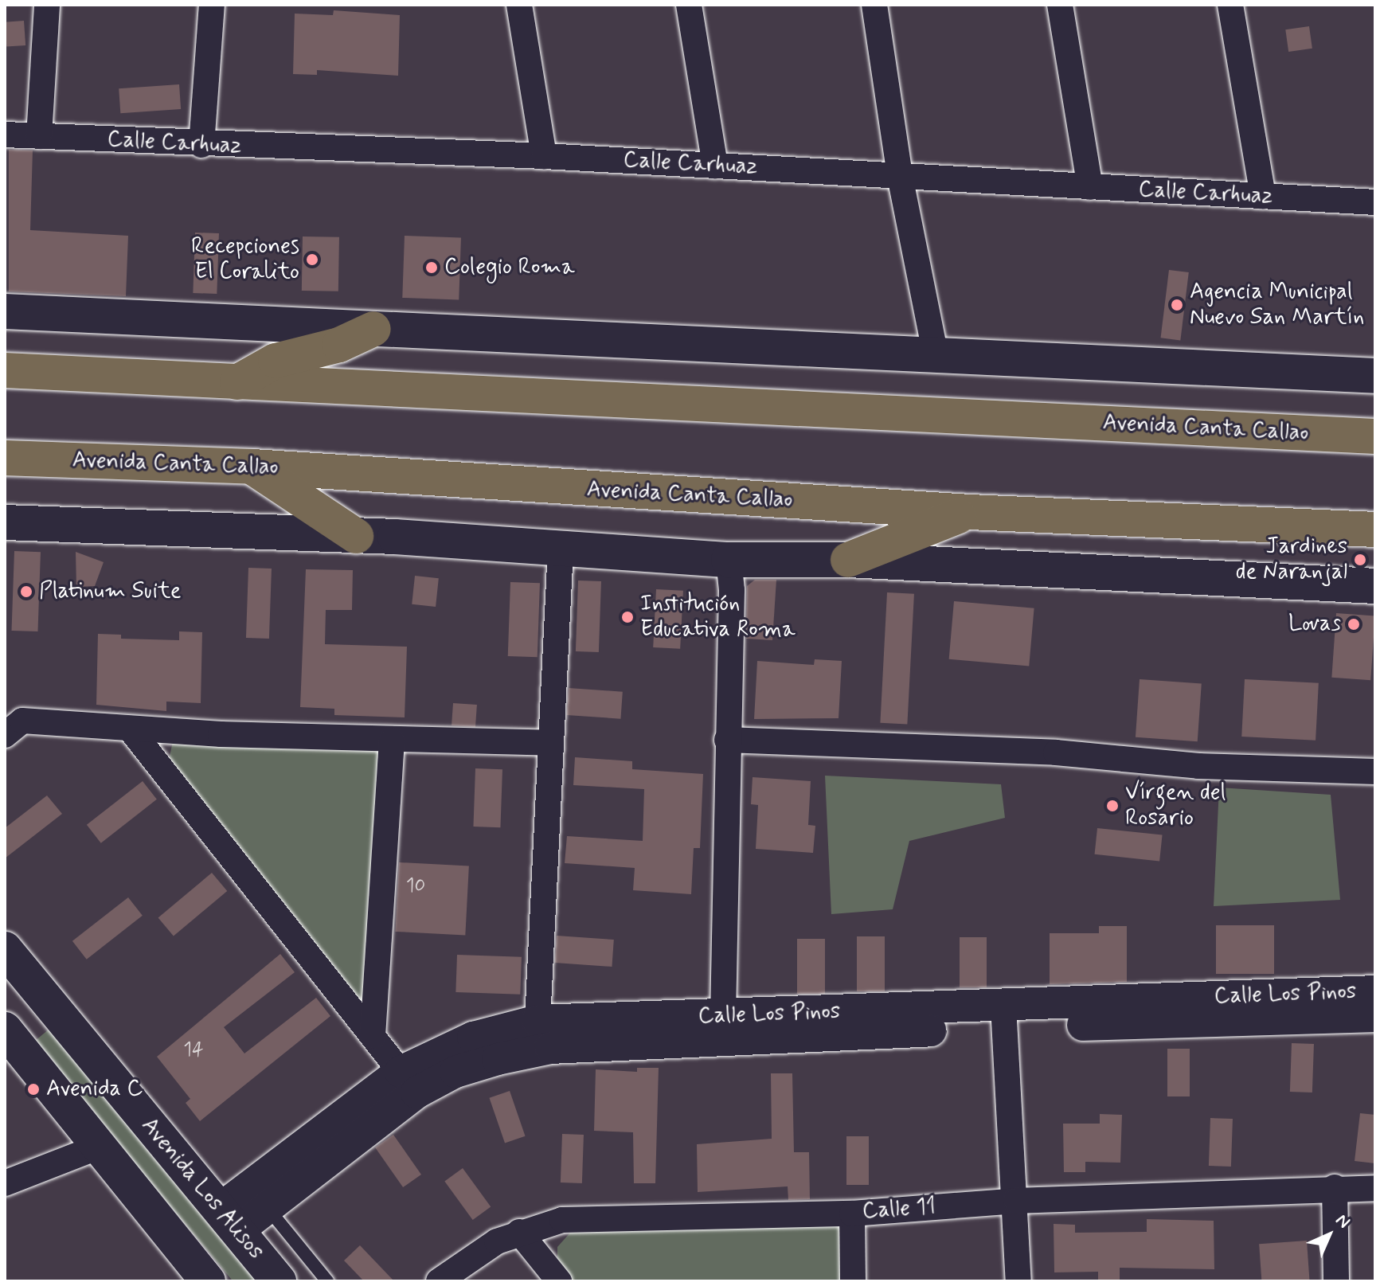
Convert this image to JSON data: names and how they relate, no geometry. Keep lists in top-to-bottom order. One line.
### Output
{"streets":{"highway":["Avenida Canta Callao"],"main road":["Avenida Los Alisos"],"street":["Calle Carhuaz","Calle Los Pinos","Calle 11"]},"crossings":[["Calle Los Pinos","Avenida Los Alisos"]],"places":["Recepciones El Coralito","Colegio Roma","Agencia Municipal Nuevo San Martín","Jardines de Naranjal","Platinum Suite","Institución Educativa Roma","Lovas","Vírgen del Rosario","Avenida C"],"house_numbers":["10","14"],"north":"top right"}
